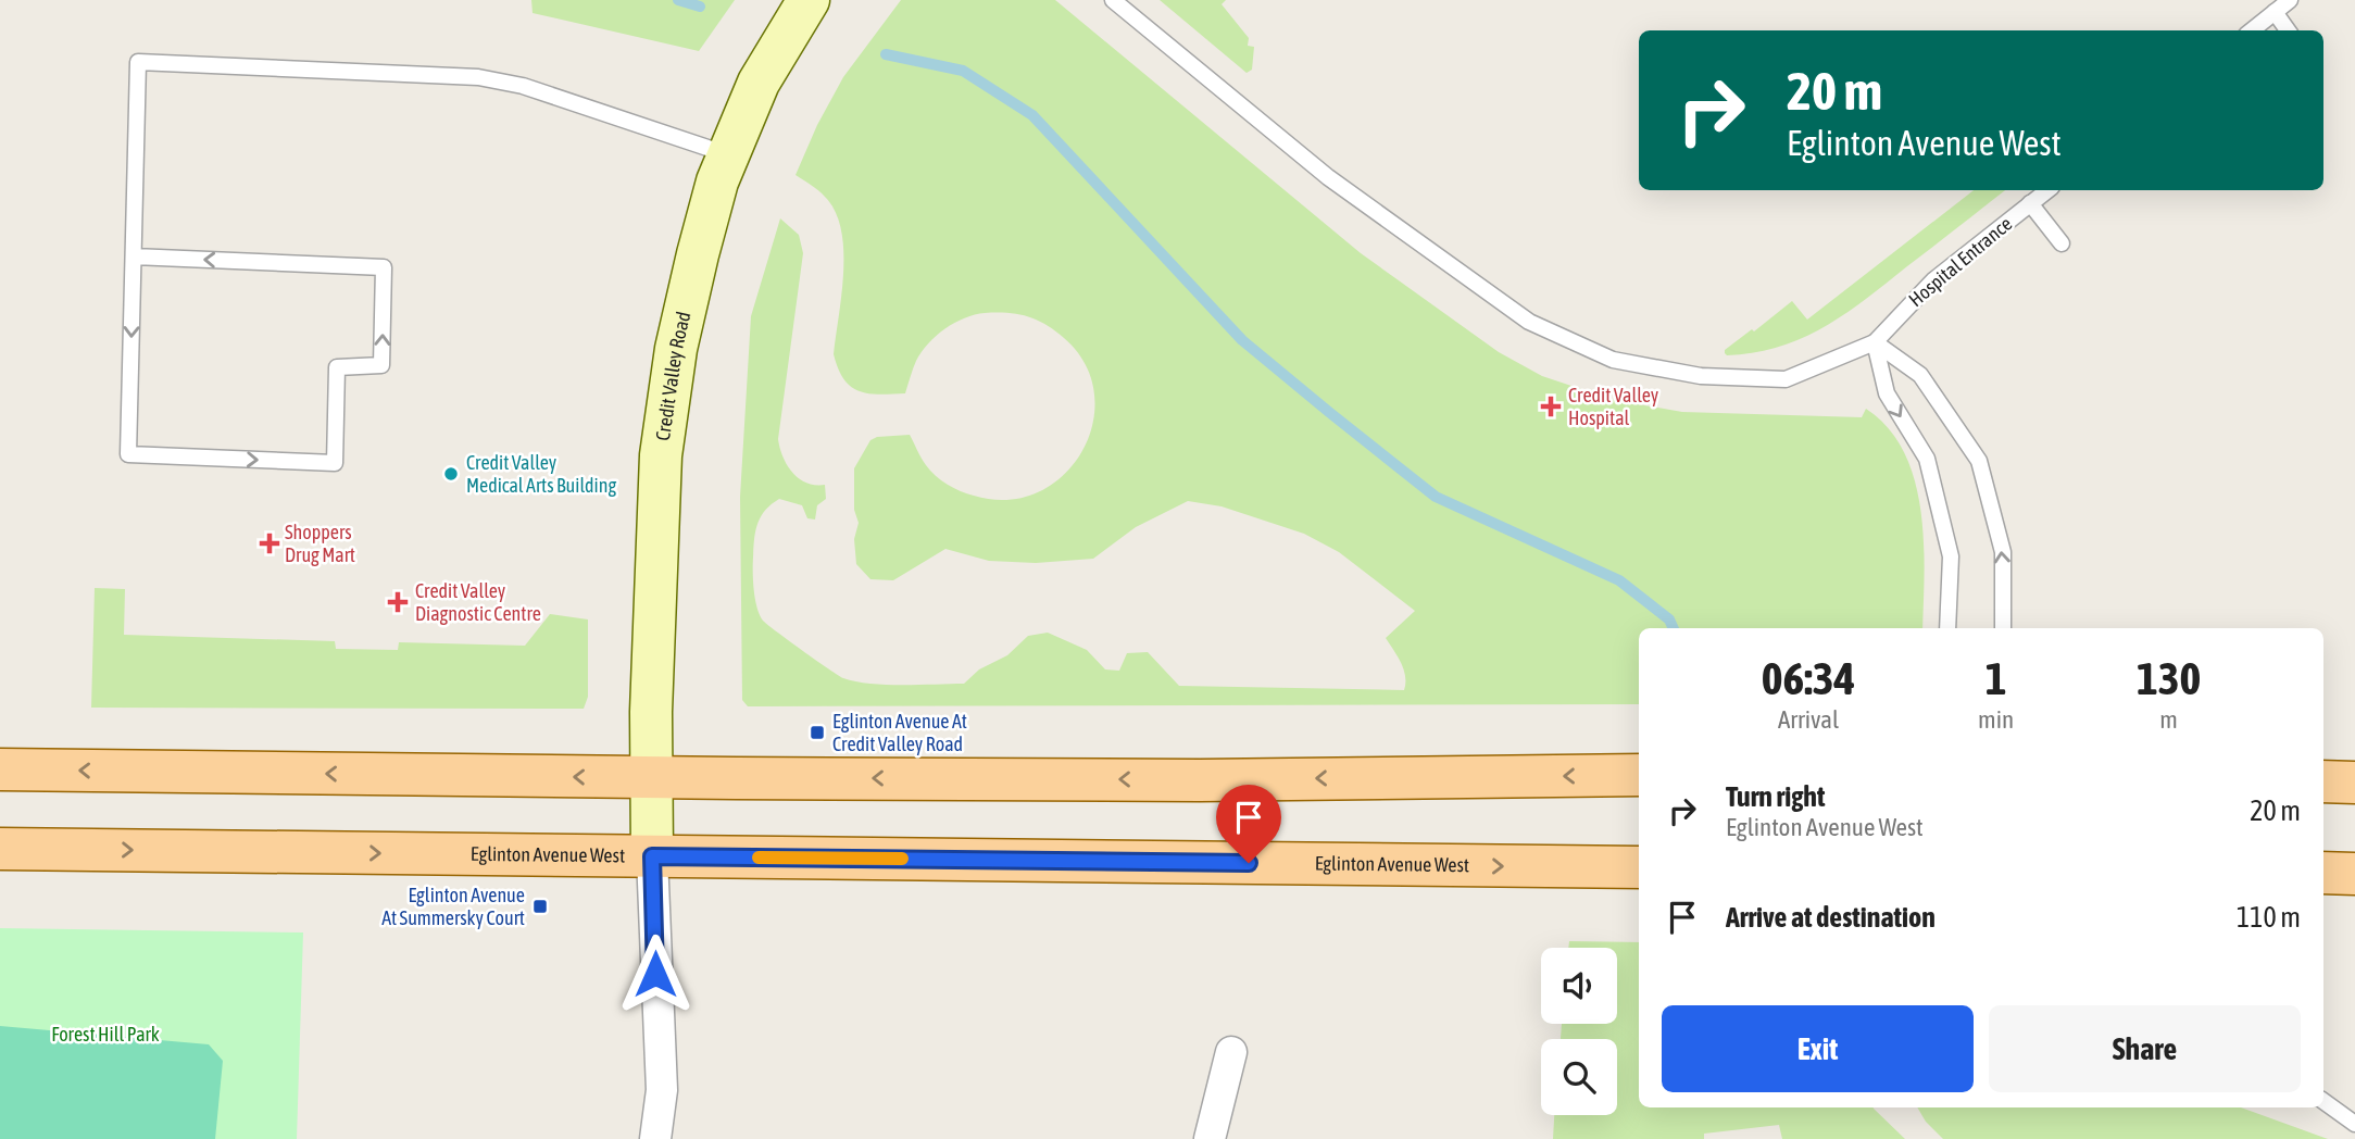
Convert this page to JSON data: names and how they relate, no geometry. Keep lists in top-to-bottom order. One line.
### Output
{"streets":{"main road":["Eglinton Avenue West"],"street":["Credit Valley Road"],"lane":["Hospital Entrance"]},"crossings":[["Credit Valley Road","Eglinton Avenue West"]],"parks":["Forest Hill Park"],"places":{"health":["Credit Valley Hospital","Shoppers Drug Mart","Credit Valley Diagnostic Centre"],"other":["Credit Valley Medical Arts Building"],"transit":["Eglinton Avenue At Credit Valley Road","Eglinton Avenue At Summersky Court"]},"page":{"turn":["20 m","Eglinton Avenue West"],"eta":["06:34","Arrival","1","min","130","m"],"list":[{"name":"Turn right","note":"Eglinton Avenue West","value":"20 m"},{"name":"Arrive at destination","value":"110 m"}],"buttons":["Exit","Share"]}}
